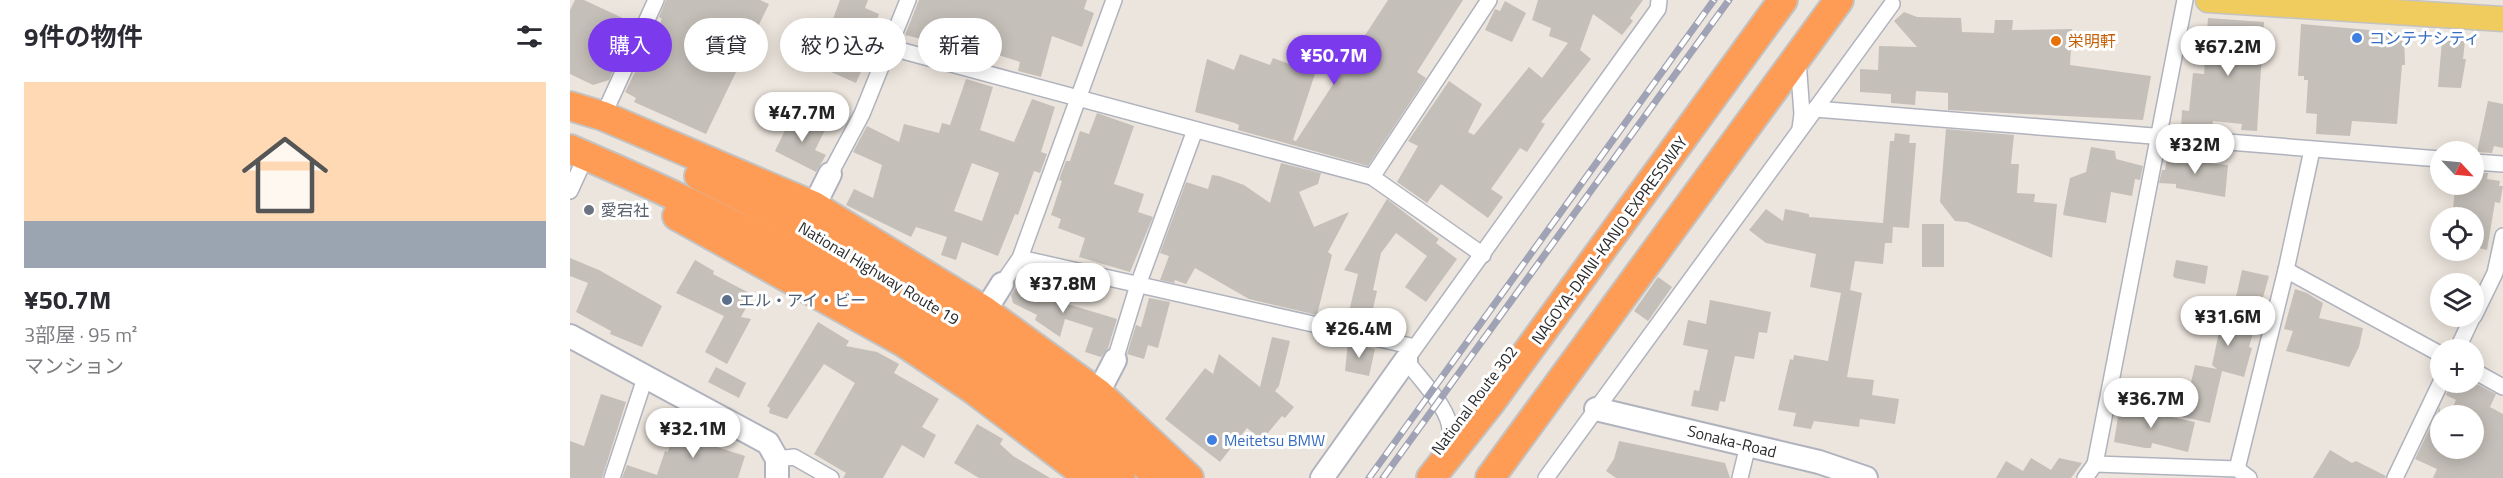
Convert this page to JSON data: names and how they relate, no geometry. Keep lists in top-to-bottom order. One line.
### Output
{"streets":{"highway":["NAGOYA-DAINI-KANJO EXPRESSWAY","National Highway Route 19","National Route 302"],"street":["Sonaka-Road"]},"places":["コンテナシティ","栄明軒","愛宕社","エル・アイ・ビー","Meitetsu BMW"],"north":"bottom right","page":{"heading":"9件の物件","chip":["購入","賃貸","絞り込み","新着"],"price":["¥67.2M","¥50.7M","¥47.7M","¥32M","¥37.8M","¥31.6M","¥26.4M","¥36.7M","¥32.1M"],"list":[{"name":"¥50.7M","note":"3部屋 · 95 m² · マンション"}],"map_buttons":["+","−"]}}
